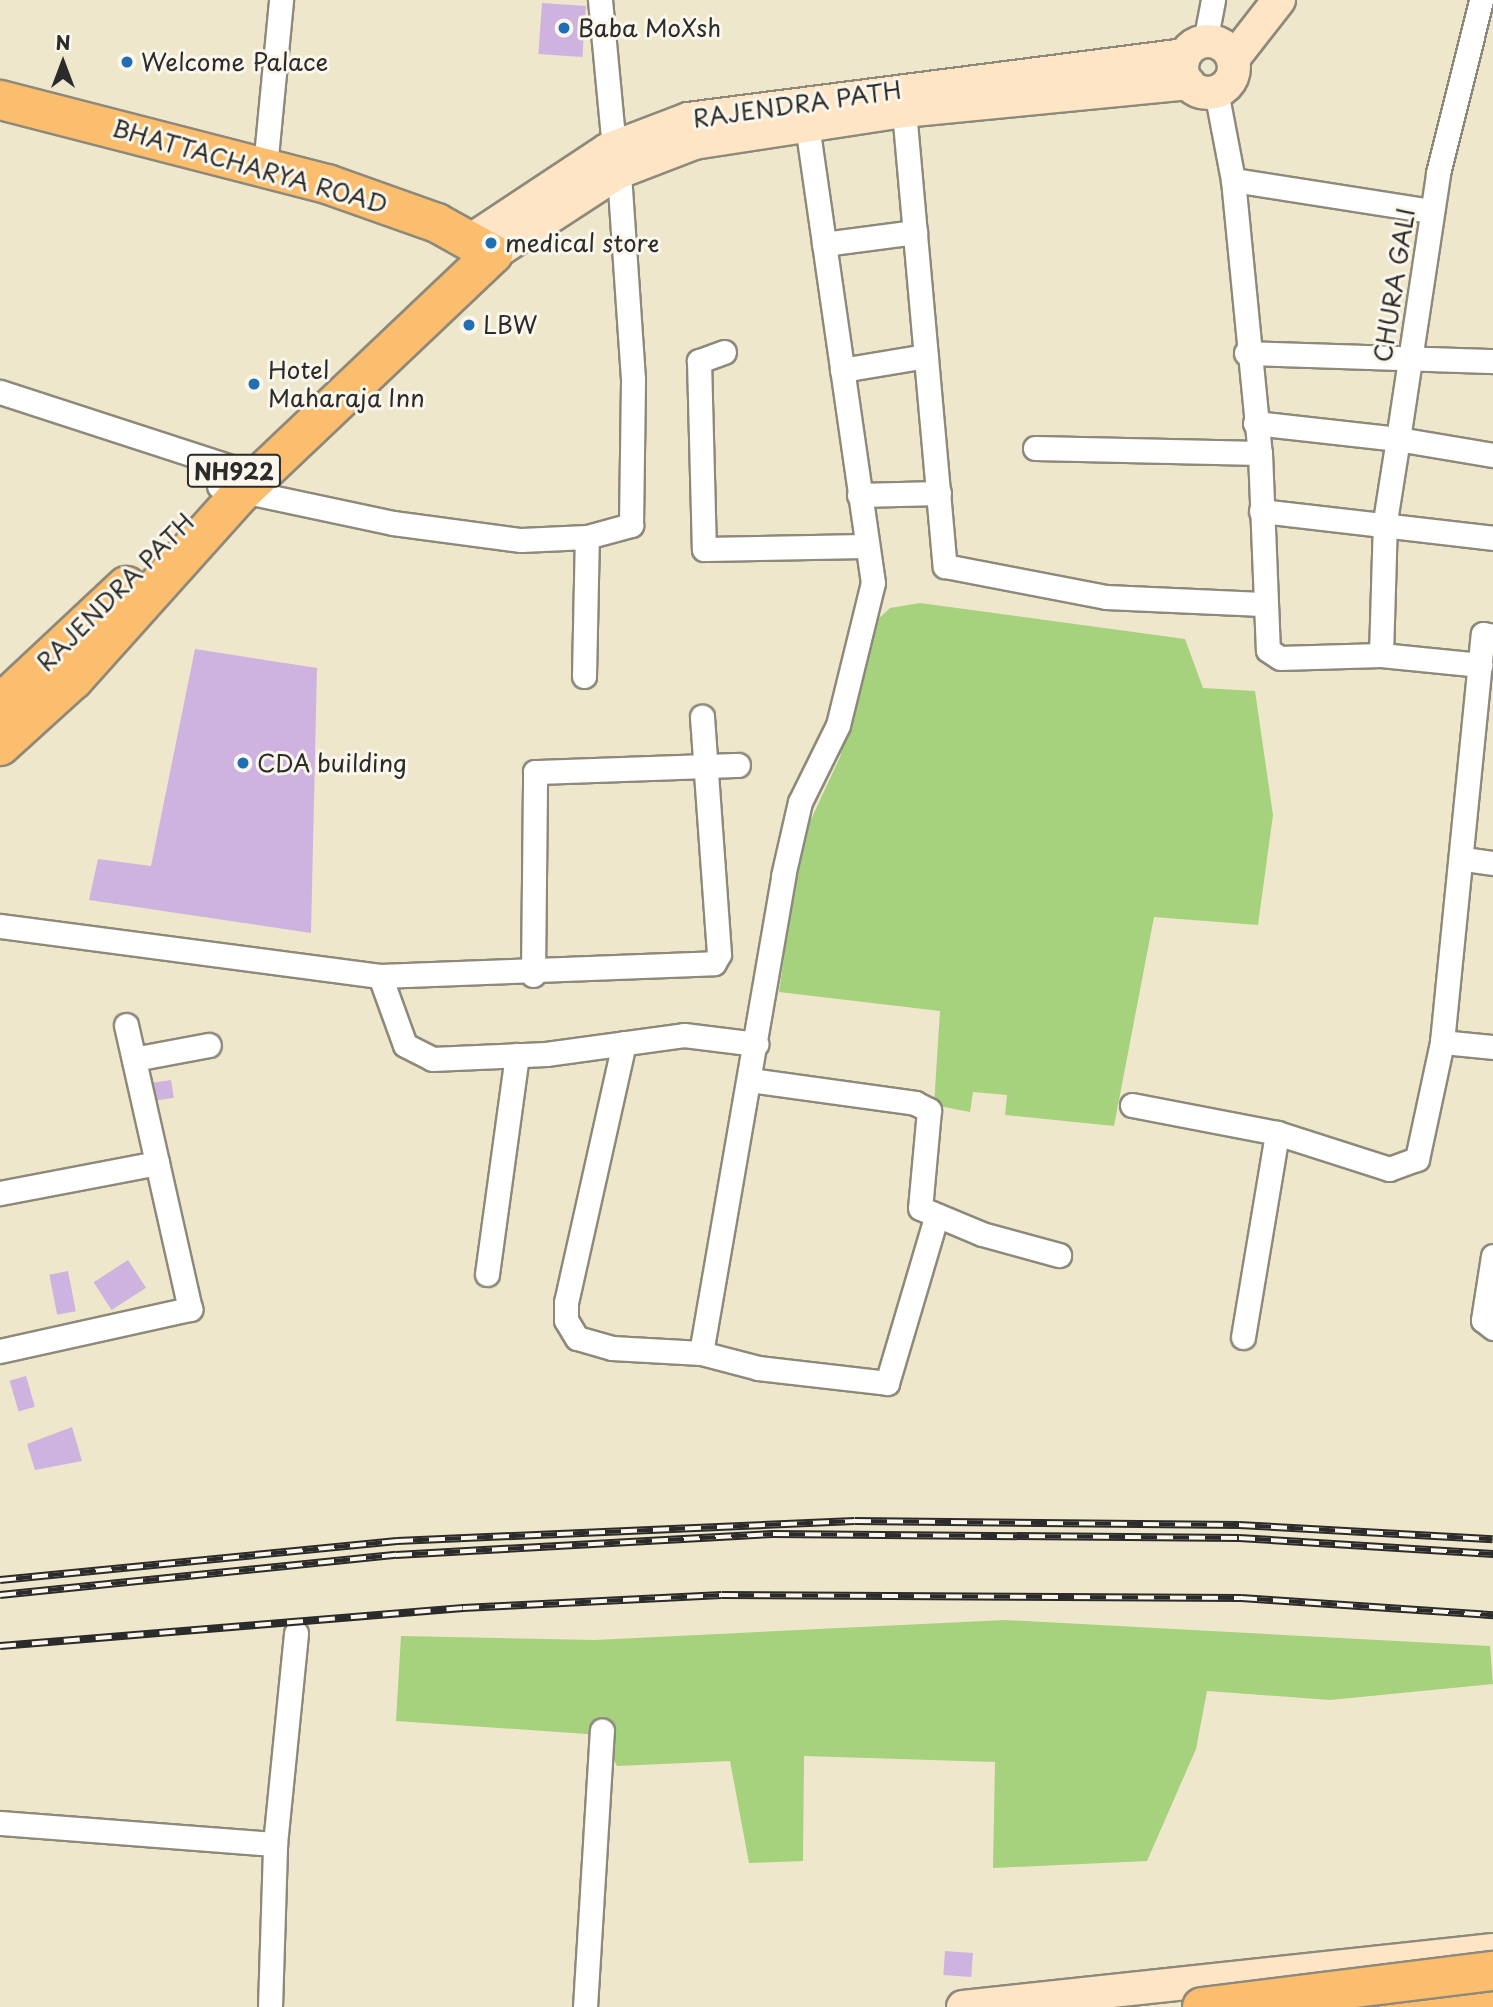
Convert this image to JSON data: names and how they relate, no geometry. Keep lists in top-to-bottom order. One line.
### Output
{"streets":{"highway":["RAJENDRA PATH","BHATTACHARYA ROAD","NH922"],"street":["CHURA GALI"]},"crossings":[["RAJENDRA PATH","BHATTACHARYA ROAD"],["RAJENDRA PATH","NH922"]],"places":["Baba MoXsh","Welcome Palace","medical store","LBW","Hotel Maharaja Inn","CDA building"],"north":"top"}
